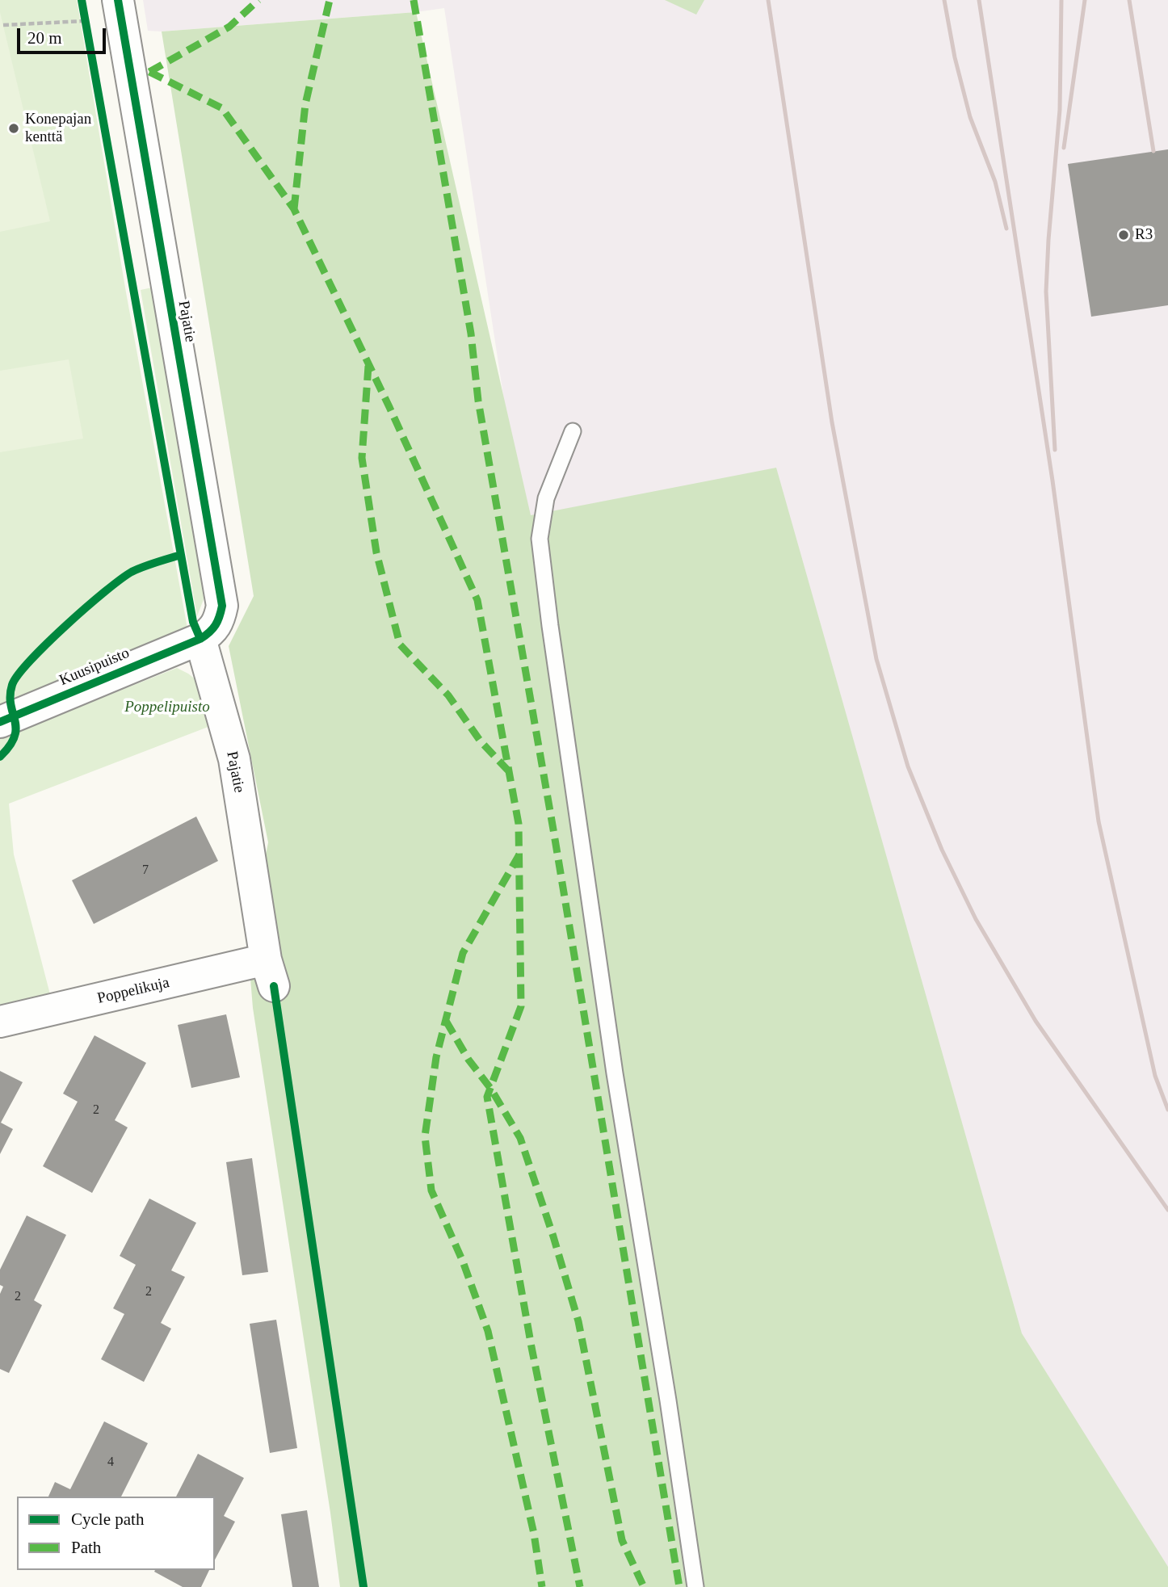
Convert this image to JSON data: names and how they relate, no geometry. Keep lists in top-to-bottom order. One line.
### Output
{"streets":{"street":["Pajatie","Kuusipuisto","Poppelikuja"]},"crossings":[["Pajatie","Kuusipuisto"],["Pajatie","Poppelikuja"]],"parks":["Poppelipuisto"],"places":["Konepajan kenttä","R3"],"house_numbers":["7","2","2","2","4"],"legend":["Cycle path","Path"],"scale_bar":"20 m"}
